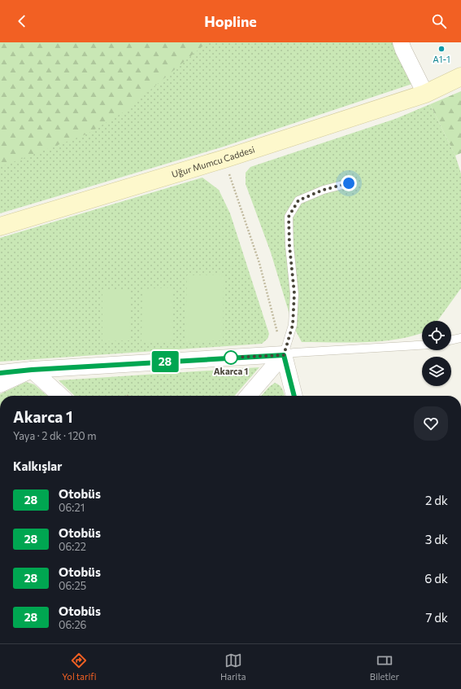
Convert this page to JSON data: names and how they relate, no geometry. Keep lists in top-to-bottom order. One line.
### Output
{"streets":{"street":["Uğur Mumcu Caddesi"]},"places":["A1-1","Akarca 1"],"lines":["bus line 28"],"page":{"header":"Hopline","on_map":"28","heading":[["Akarca 1","Yaya · 2 dk · 120 m"],"Kalkışlar"],"list":[{"mark":"28","name":"Otobüs","note":"06:21","value":"2 dk"},{"mark":"28","name":"Otobüs","note":"06:22","value":"3 dk"},{"mark":"28","name":"Otobüs","note":"06:25","value":"6 dk"},{"mark":"28","name":"Otobüs","note":"06:26","value":"7 dk"}],"tabs":["Yol tarifi","Harita","Biletler"]}}
